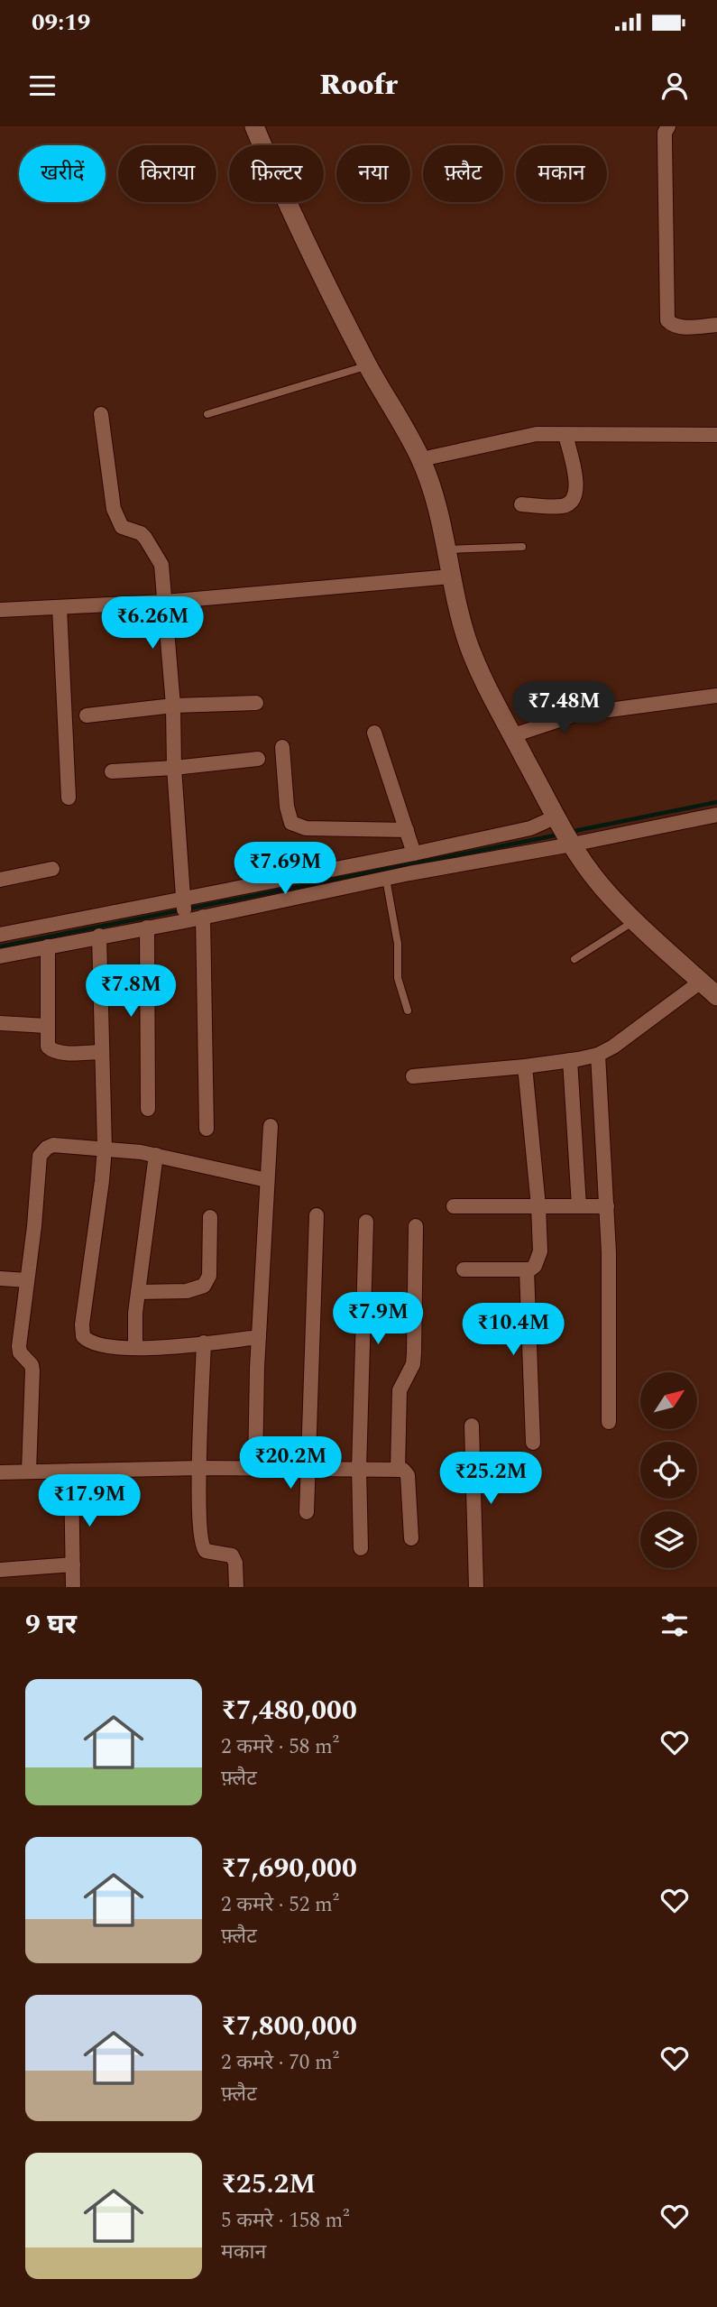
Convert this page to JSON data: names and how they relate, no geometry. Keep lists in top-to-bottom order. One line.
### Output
{"north":"top right","page":{"status":"09:19","header":"Roofr","chip":["खरीदें","किराया","फ़िल्टर","नया","फ़्लैट","मकान"],"price":["₹6.26M","₹7.48M","₹7.69M","₹7.8M","₹7.9M","₹10.4M","₹20.2M","₹25.2M","₹17.9M"],"heading":"9 घर","list":[{"name":"₹7,480,000","note":"2 कमरे · 58 m² · फ़्लैट"},{"name":"₹7,690,000","note":"2 कमरे · 52 m² · फ़्लैट"},{"name":"₹7,800,000","note":"2 कमरे · 70 m² · फ़्लैट"},{"name":"₹25.2M","note":"5 कमरे · 158 m² · मकान"}]}}
